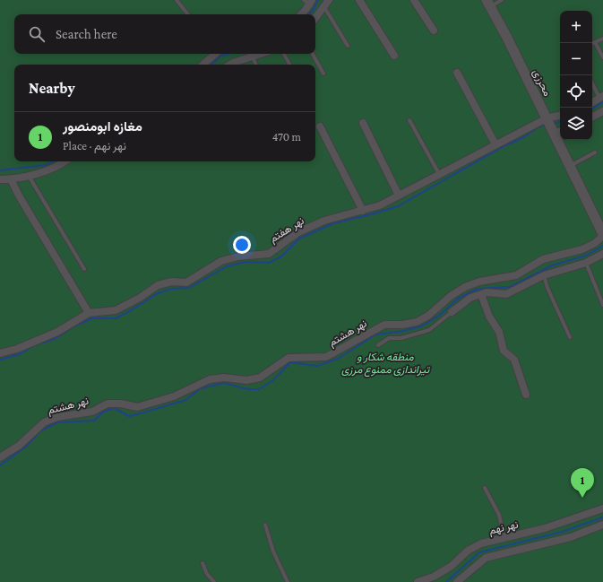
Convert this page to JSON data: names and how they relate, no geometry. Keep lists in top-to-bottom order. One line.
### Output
{"streets":{"street":["محرزی","نهر هفتم","نهر هشتم","نهر نهم"]},"crossings":[["محرزی","نهر هفتم"],["محرزی","نهر هشتم"]],"parks":["منطقه شکار و تیراندازی ممنوع مرزی"],"page":{"map_buttons":["+","−"],"search":"Search here","heading":"Nearby","list":[{"mark":"1","name":"مغازه ابومنصور","note":"Place · نهر نهم","value":"470 m"}],"pins":"1"}}
